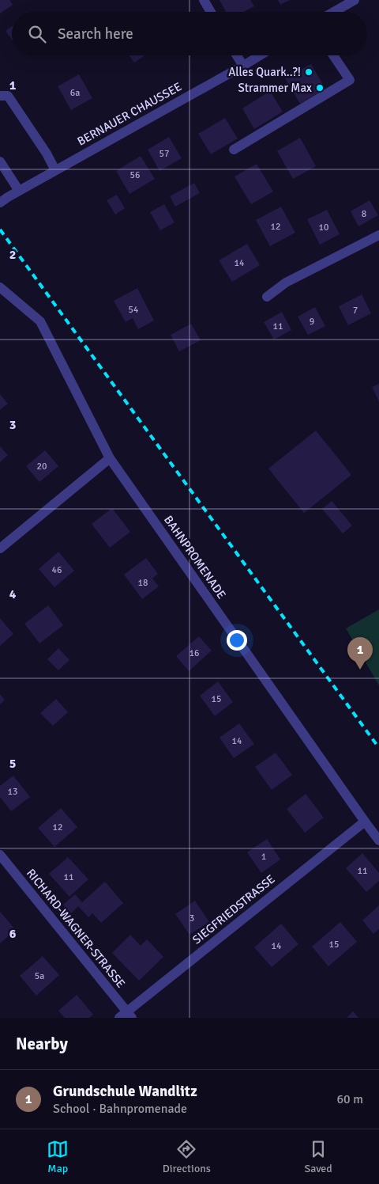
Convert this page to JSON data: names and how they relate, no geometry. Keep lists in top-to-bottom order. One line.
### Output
{"streets":{"street":["BERNAUER CHAUSSEE","BAHNPROMENADE","SIEGFRIEDSTRASSE","RICHARD-WAGNER-STRASSE"]},"crossings":[["BAHNPROMENADE","SIEGFRIEDSTRASSE"],["SIEGFRIEDSTRASSE","RICHARD-WAGNER-STRASSE"]],"places":["Alles Quark..?!","Strammer Max"],"house_numbers":["6a","57","56","8","12","10","14","54","7","9","11","20","46","18","16","15","14","13","12","1","11","11","3","15","14","5a"],"page":{"search":"Search here","pins":"1","heading":"Nearby","list":[{"mark":"1","name":"Grundschule Wandlitz","note":"School · Bahnpromenade","value":"60 m"}],"nav":["Map","Directions","Saved"]},"grid":{"rows":["1","2","3","4","5","6"]}}
